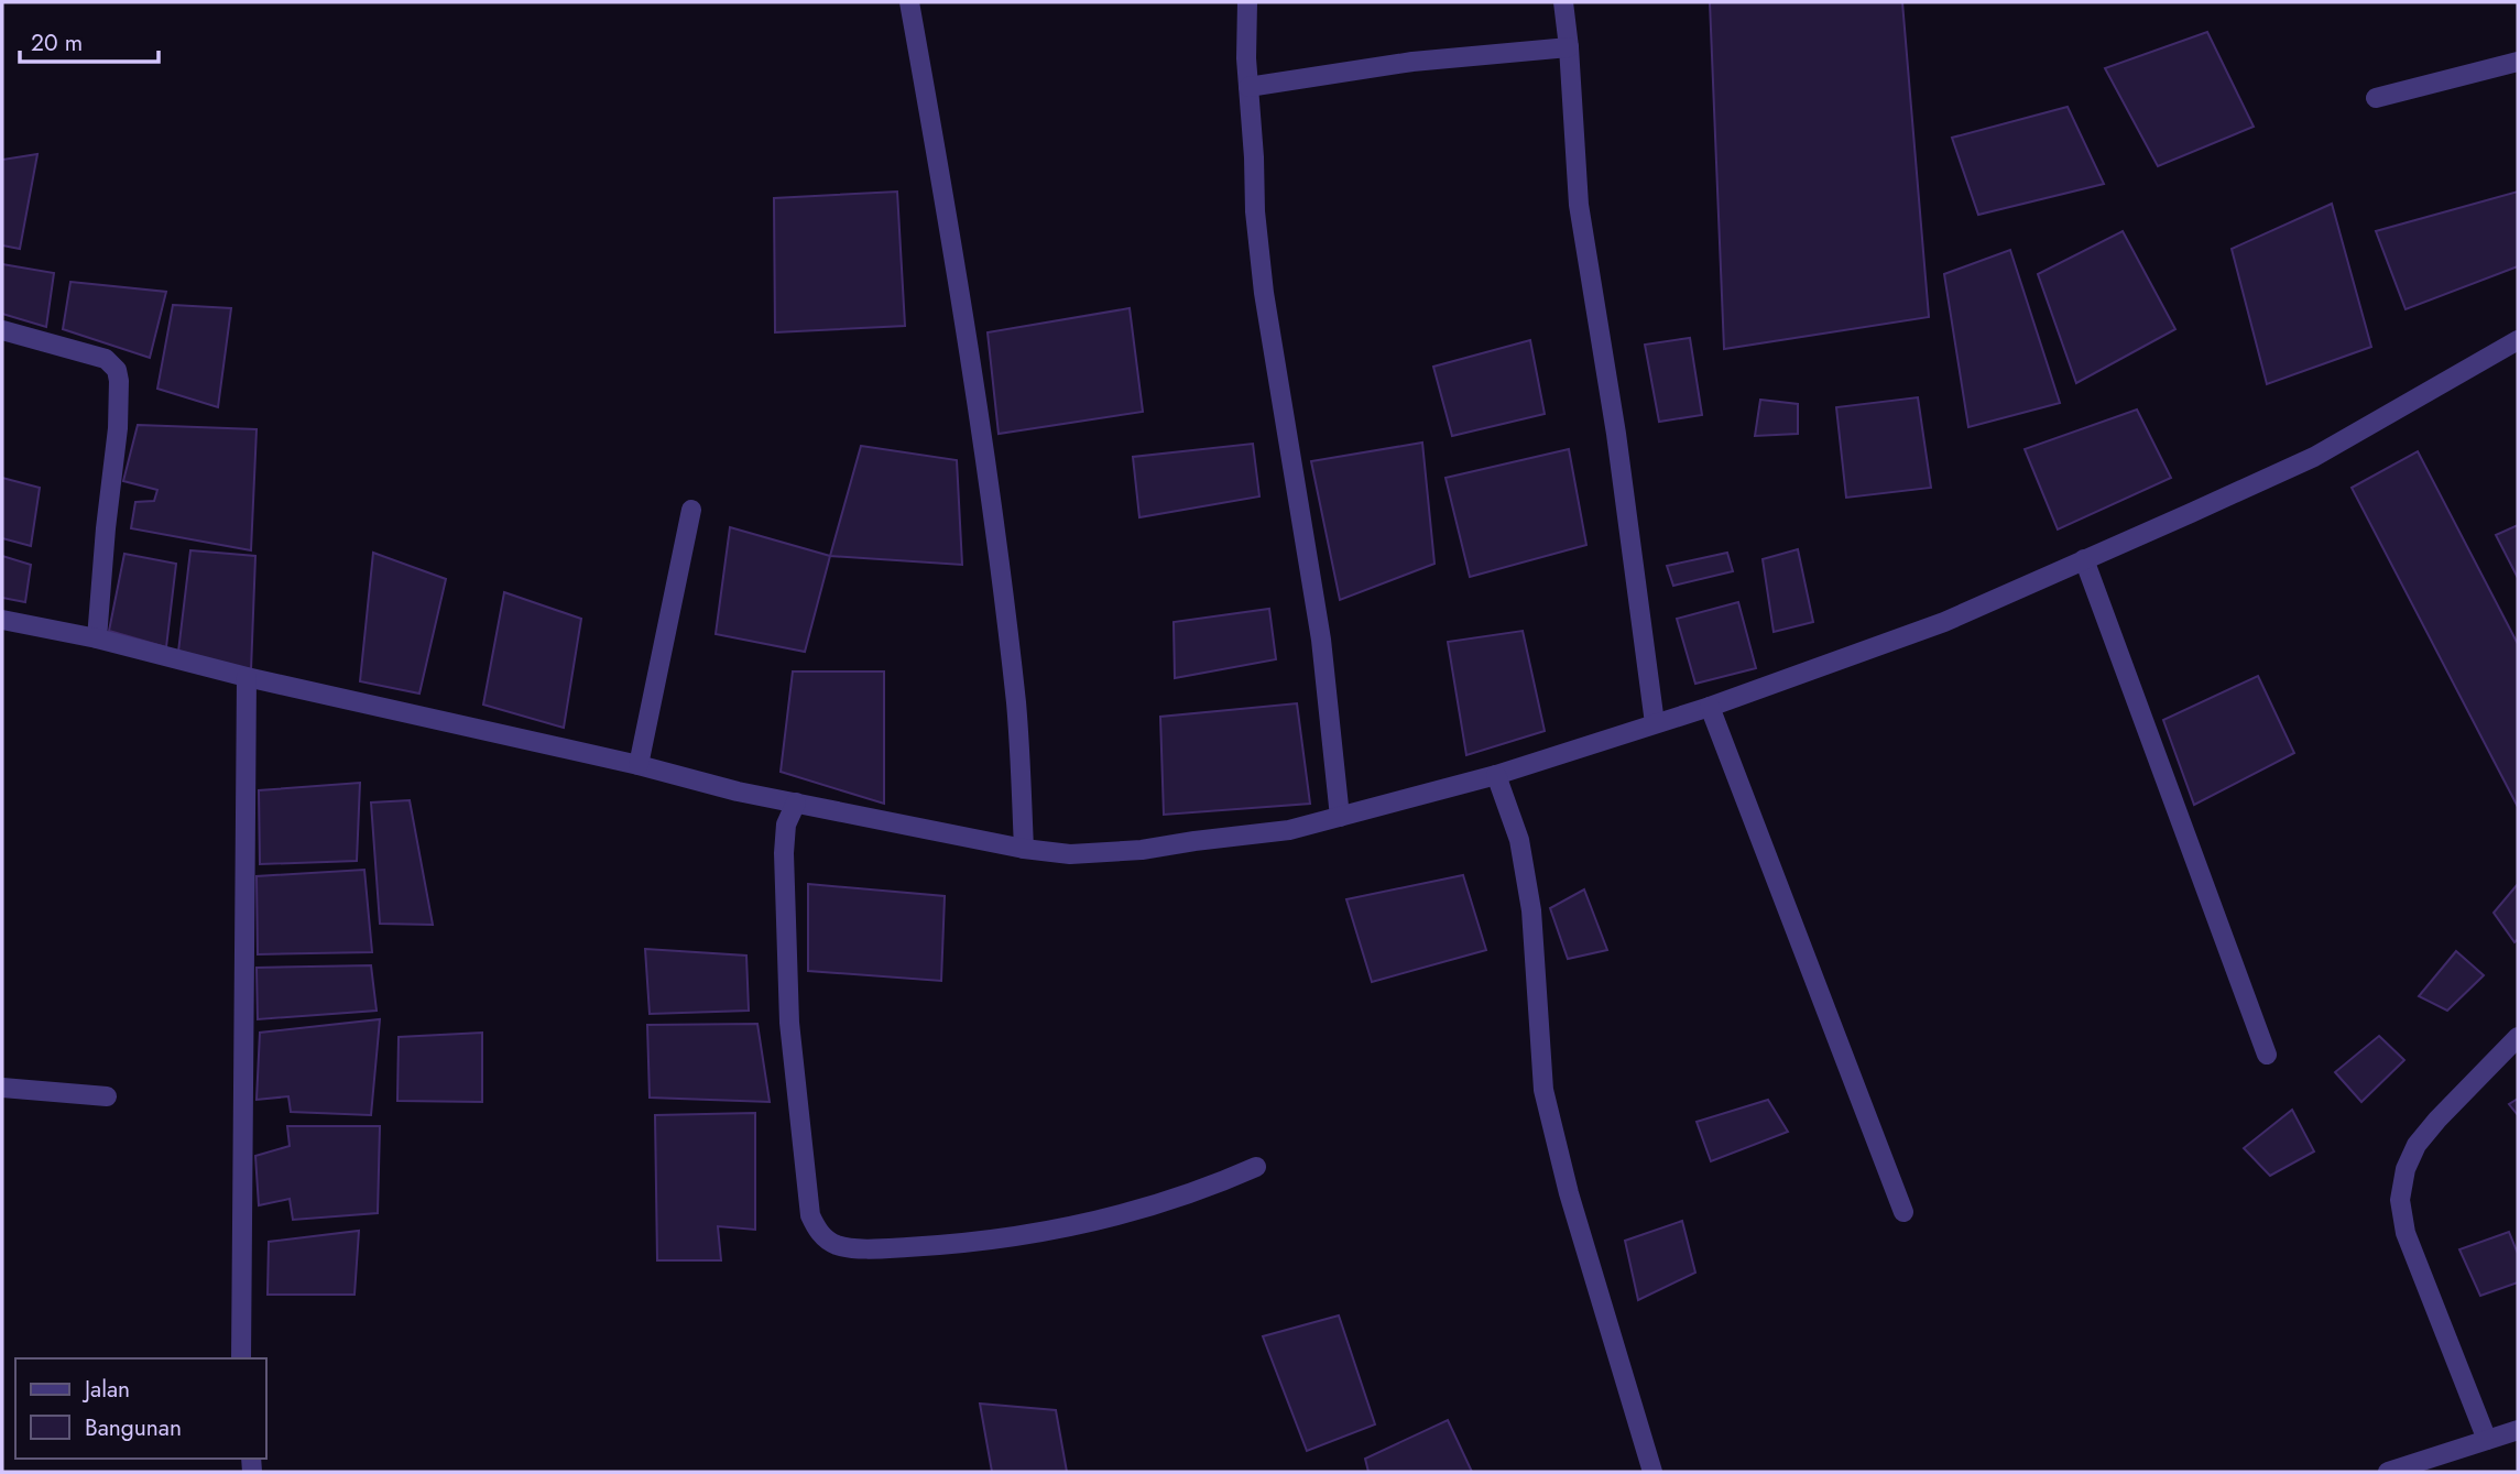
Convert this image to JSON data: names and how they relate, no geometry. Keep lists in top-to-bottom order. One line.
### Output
{"legend":["Jalan","Bangunan"],"scale_bar":"20 m"}
